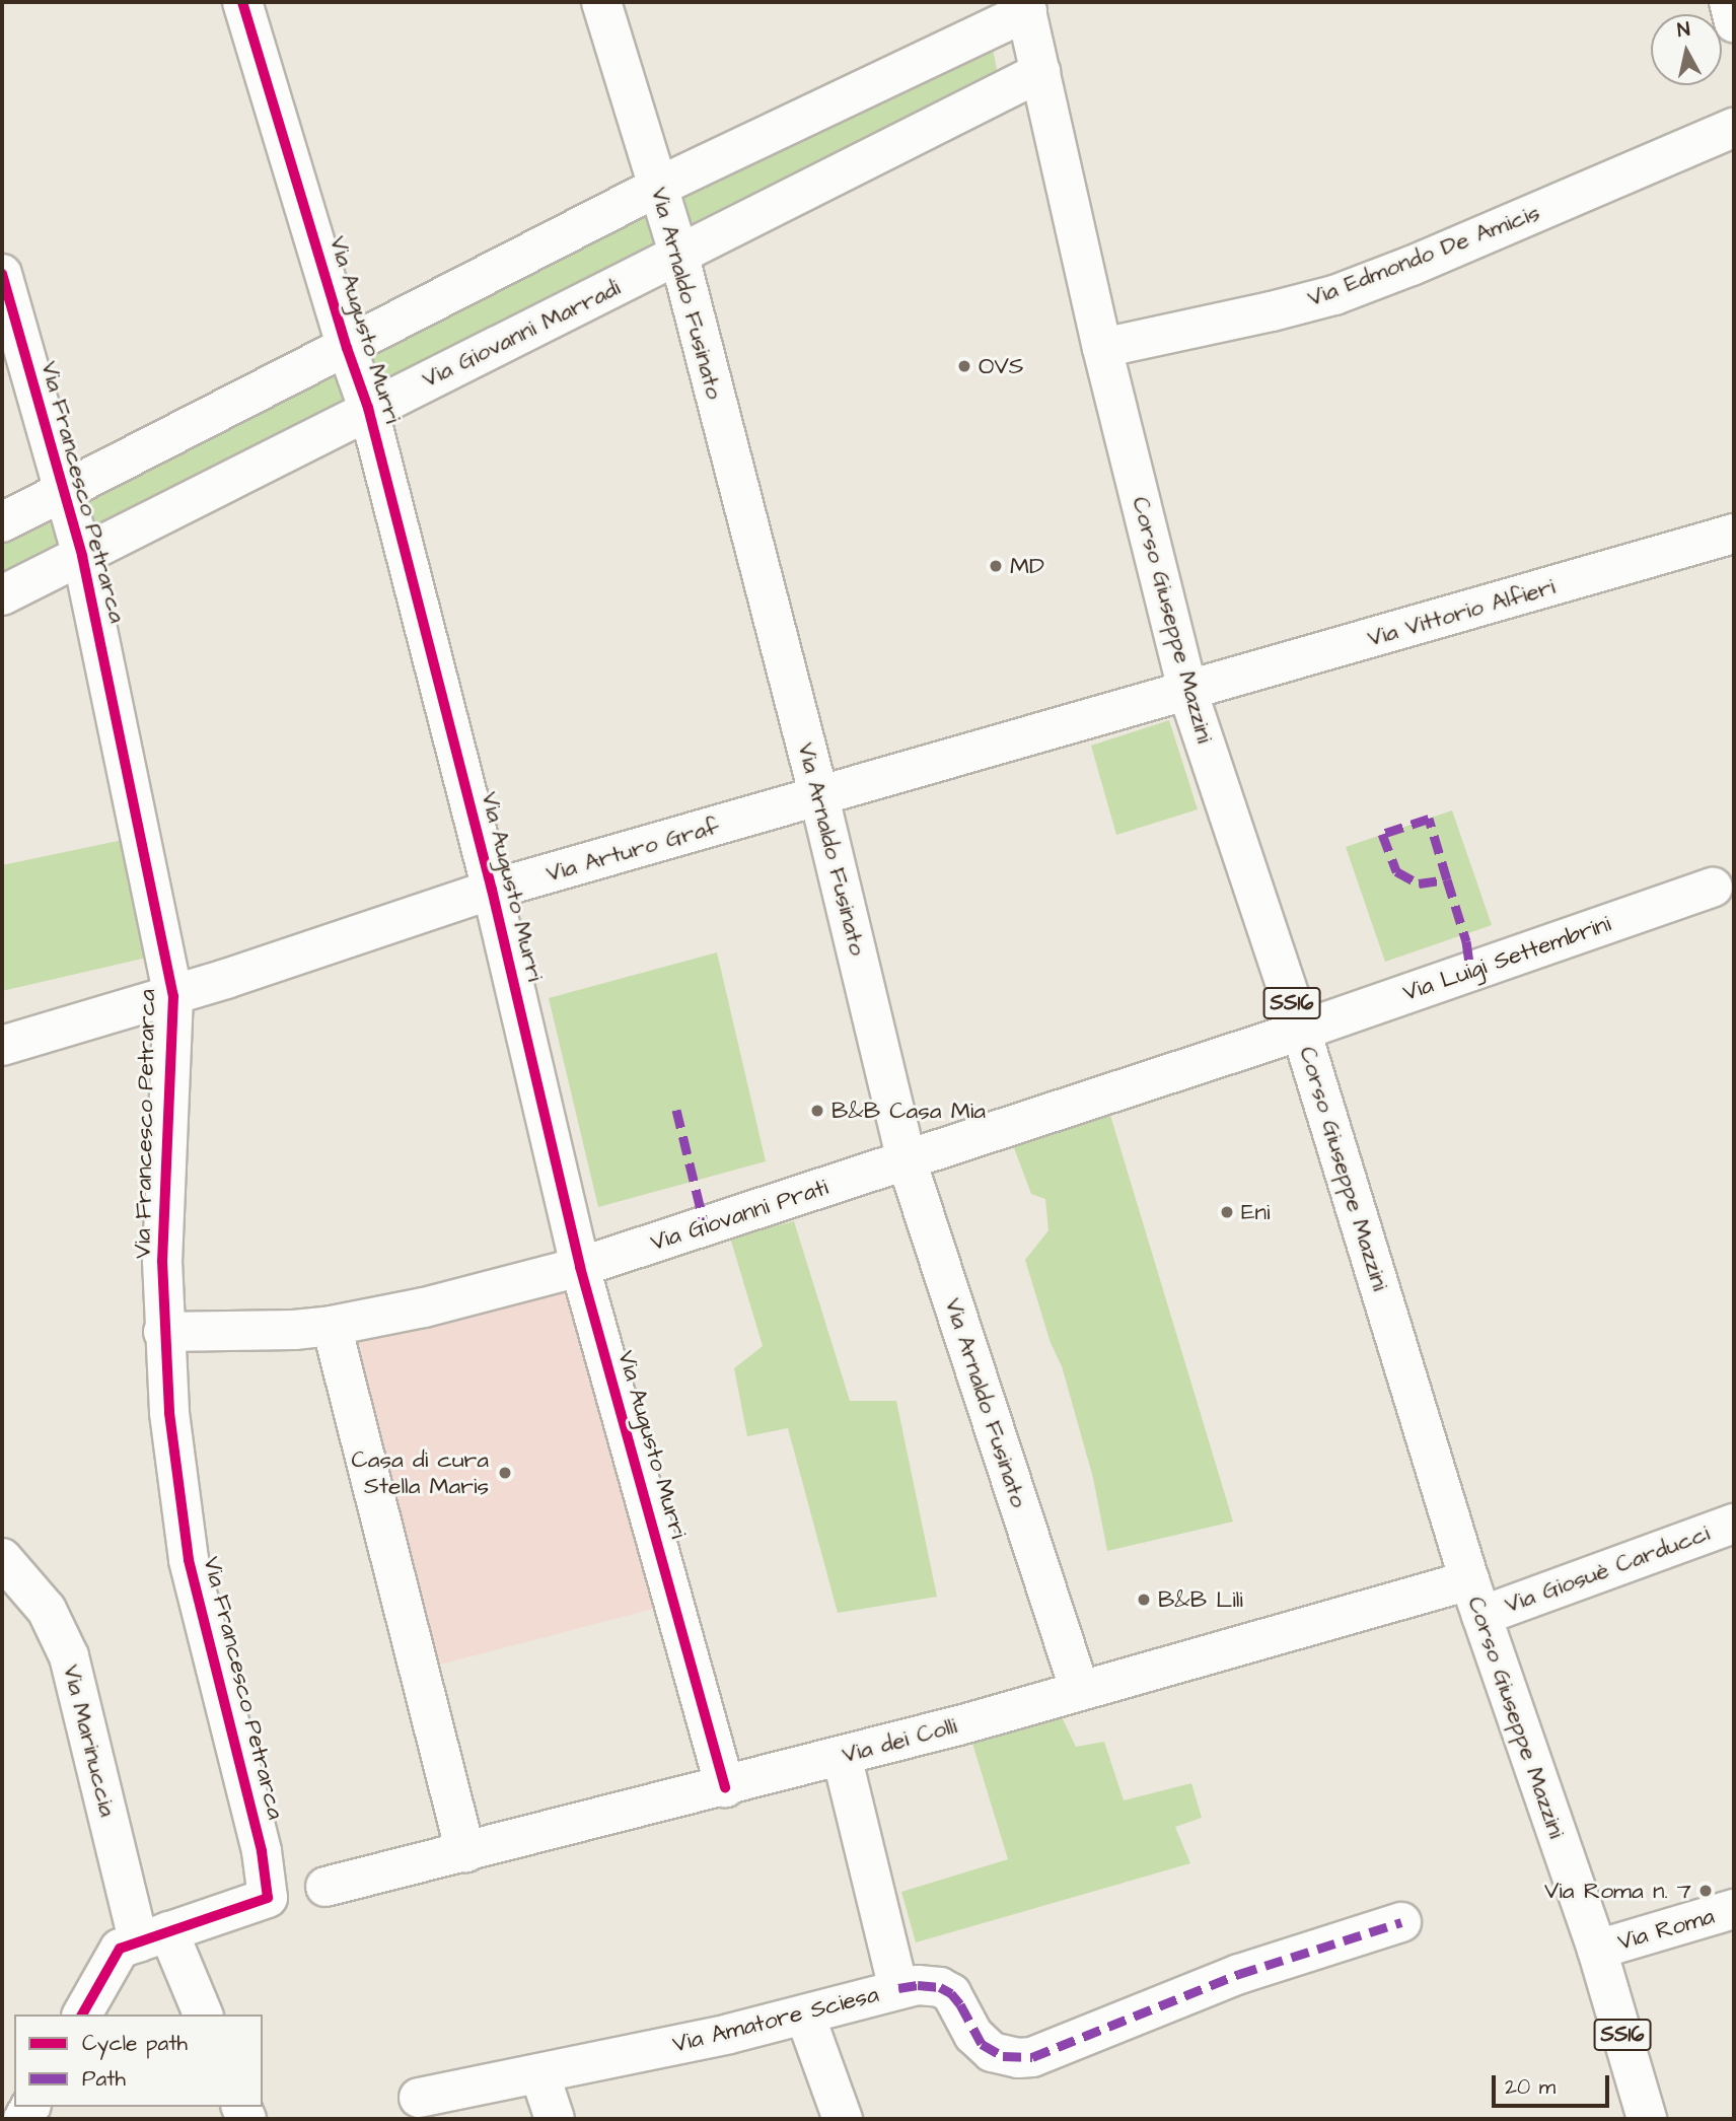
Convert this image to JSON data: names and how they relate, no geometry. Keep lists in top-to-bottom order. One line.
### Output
{"streets":{"street":["Via Edmondo De Amicis","Via Arnaldo Fusinato","Via Augusto Murri","Via Giovanni Marradi","Via Francesco Petrarca","Via Vittorio Alfieri","Corso Giuseppe Mazzini","Via Arturo Graf","Via Luigi Settembrini","SS16","Via Giovanni Prati","Via Giosuè Carducci","Via Marinuccia","Via dei Colli","Via Roma","Via Amatore Sciesa"]},"crossings":[["Via Edmondo De Amicis","Corso Giuseppe Mazzini"],["Via Arnaldo Fusinato","Via Giovanni Marradi"],["Via Arnaldo Fusinato","Via Arturo Graf"],["Via Arnaldo Fusinato","Via Giovanni Prati"],["Via Arnaldo Fusinato","Via dei Colli"],["Via Augusto Murri","Via Giovanni Marradi"],["Via Augusto Murri","Via Arturo Graf"],["Via Augusto Murri","Via Giovanni Prati"],["Via Augusto Murri","Via dei Colli"],["Via Giovanni Marradi","Via Francesco Petrarca"],["Via Giovanni Marradi","Corso Giuseppe Mazzini"],["Via Francesco Petrarca","Via Arturo Graf"],["Via Francesco Petrarca","Via Giovanni Prati"],["Via Francesco Petrarca","Via Marinuccia"],["Via Vittorio Alfieri","Corso Giuseppe Mazzini"],["Via Vittorio Alfieri","Via Arturo Graf"],["Corso Giuseppe Mazzini","Via Arturo Graf"],["Corso Giuseppe Mazzini","Via Luigi Settembrini"],["Corso Giuseppe Mazzini","Via Giovanni Prati"],["Corso Giuseppe Mazzini","Via Giosuè Carducci"],["Corso Giuseppe Mazzini","Via dei Colli"],["Corso Giuseppe Mazzini","Via Roma"],["Via Luigi Settembrini","Via Giovanni Prati"],["Via Giosuè Carducci","Via dei Colli"],["Via dei Colli","Via Amatore Sciesa"]],"places":["OVS","MD","B&B Casa Mia","Eni","Casa di cura Stella Maris","B&B Lili","Via Roma n. 7"],"legend":["Cycle path","Path"],"scale_bar":"20 m","north":"top"}
